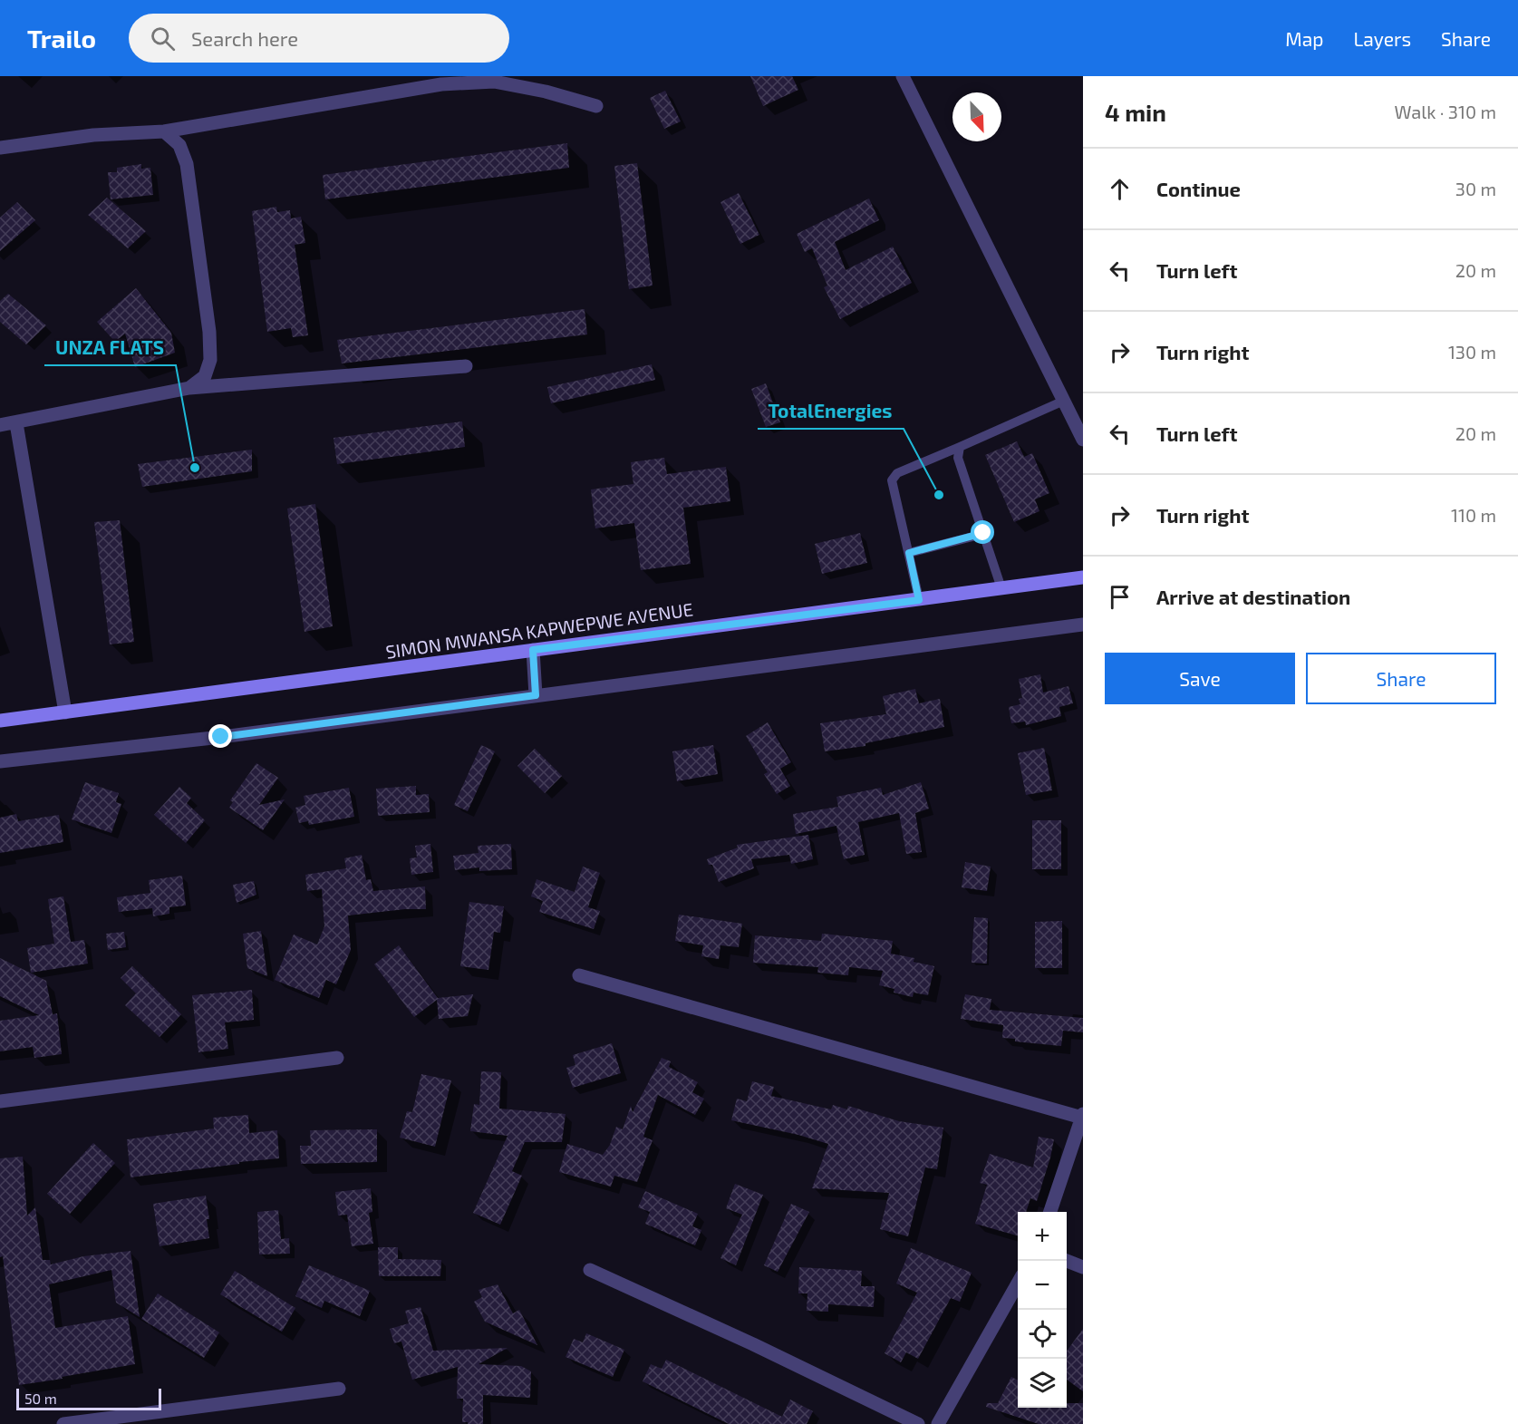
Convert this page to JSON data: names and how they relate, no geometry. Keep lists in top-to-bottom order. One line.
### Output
{"streets":{"main road":["SIMON MWANSA KAPWEPWE AVENUE"]},"places":["UNZA FLATS","TotalEnergies"],"scale_bar":"50 m","north":"bottom right","page":{"header":"Trailo","search":"Search here","nav":["Map","Layers","Share"],"heading":["4 min","Walk · 310 m"],"list":[["Continue","30 m"],["Turn left","20 m"],["Turn right","130 m"],["Turn left","20 m"],["Turn right","110 m"],"Arrive at destination"],"buttons":["Save","Share"],"map_buttons":["+","−"],"scale":"50 m"}}
